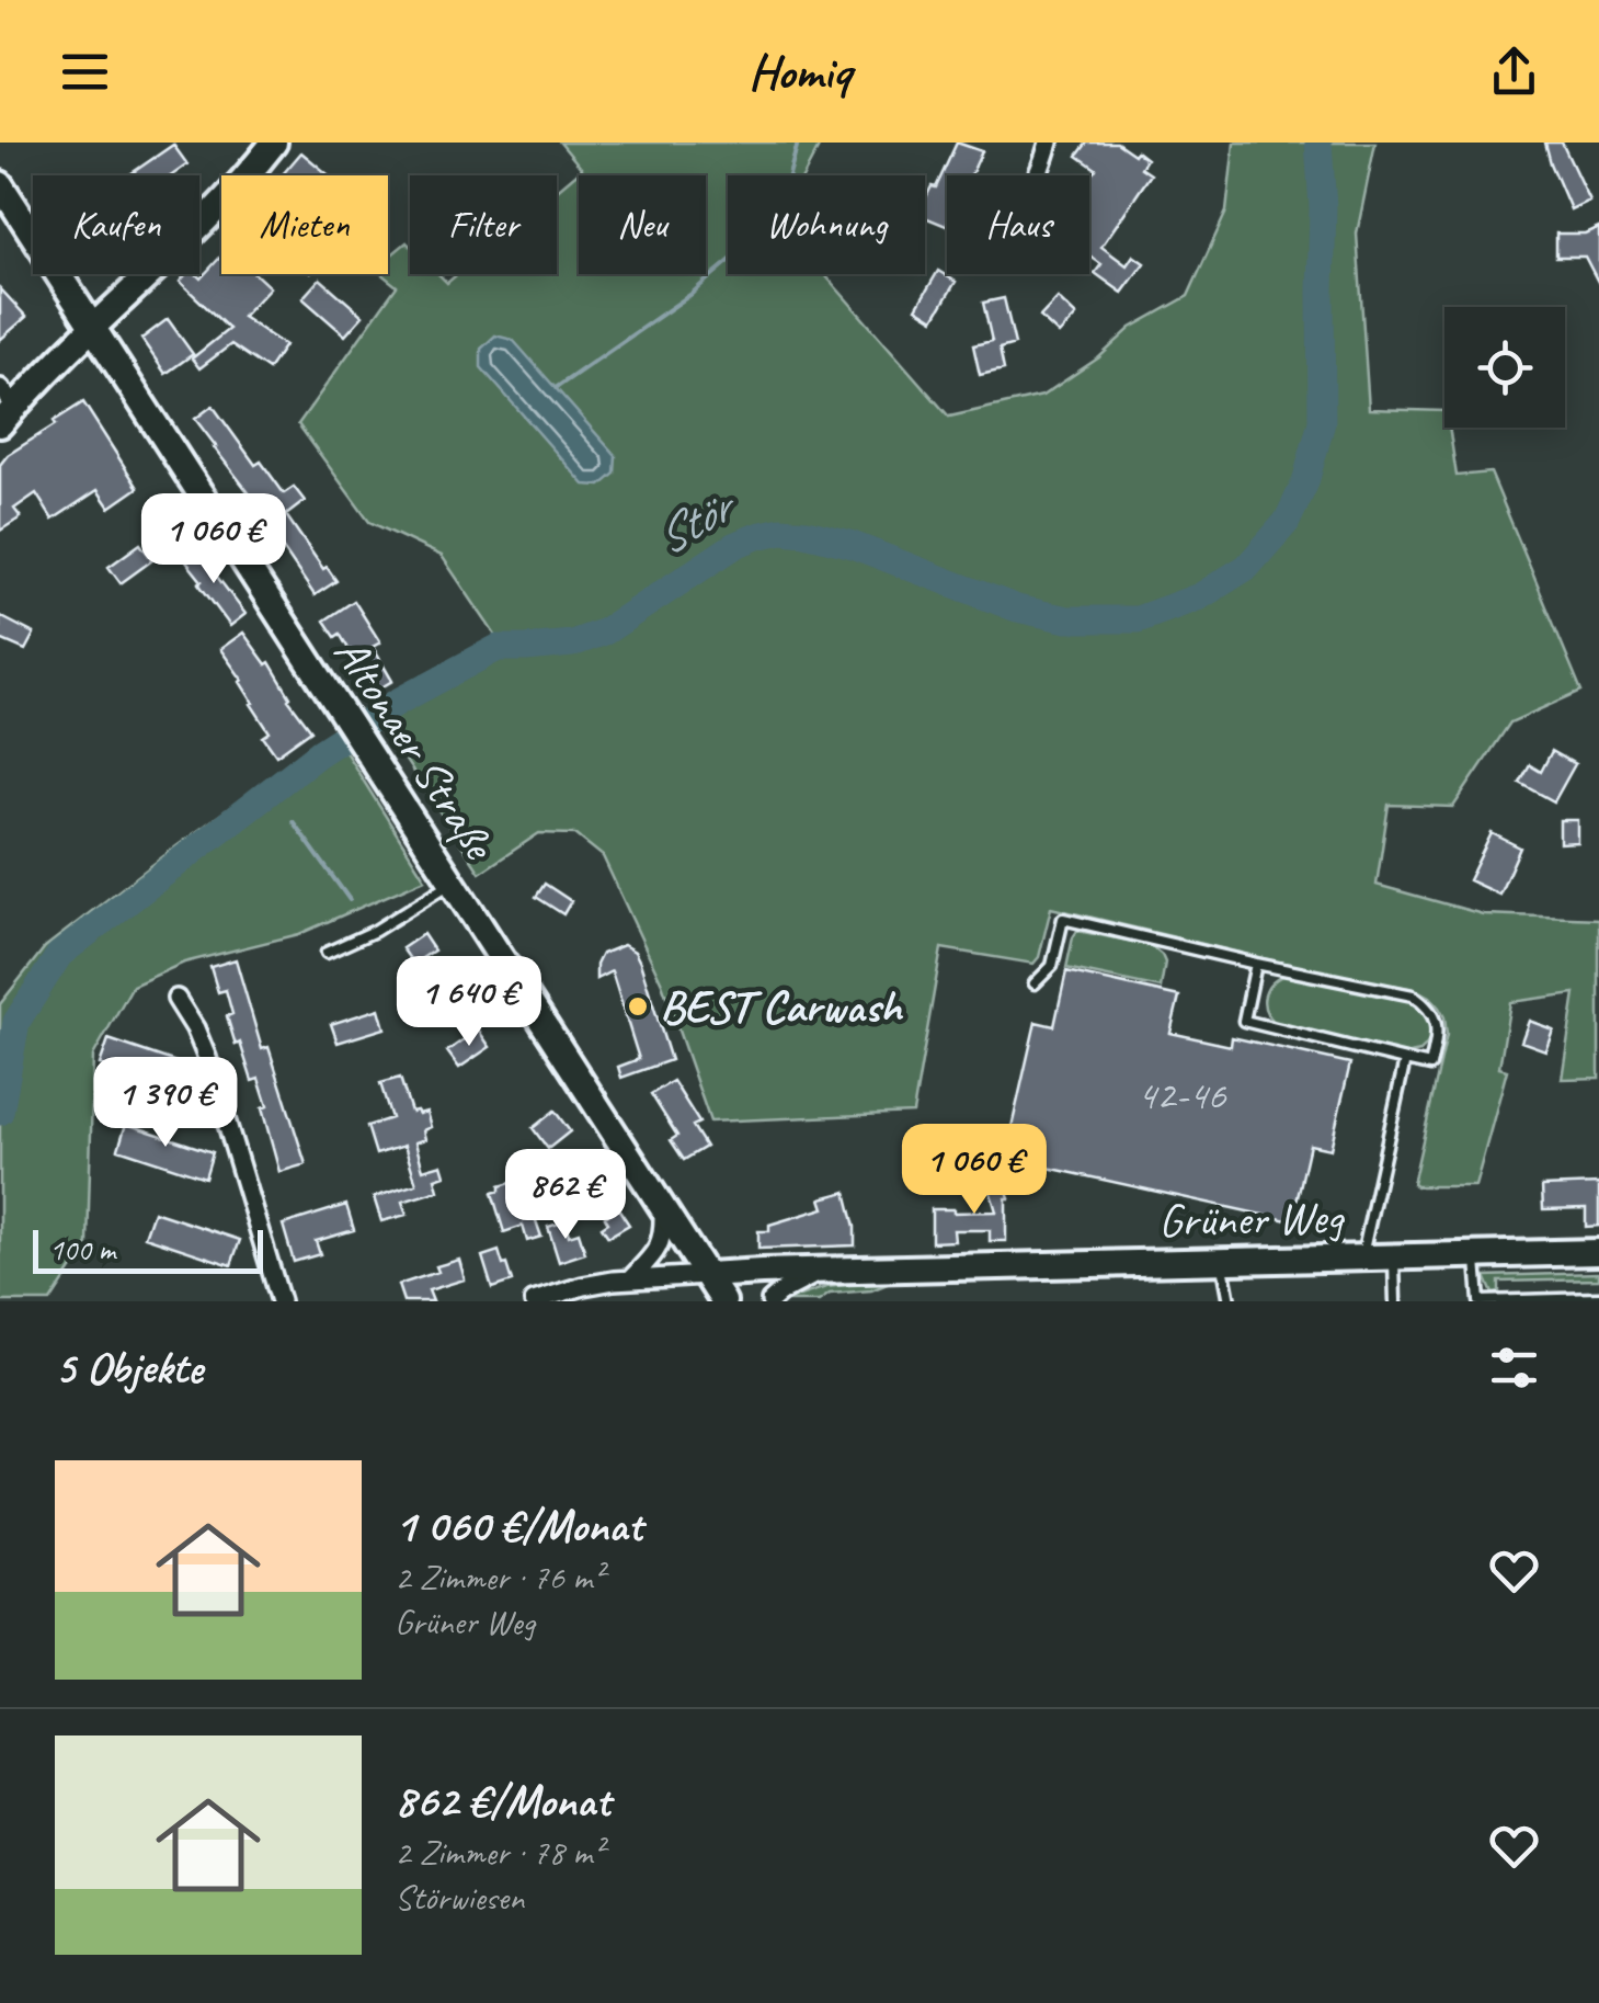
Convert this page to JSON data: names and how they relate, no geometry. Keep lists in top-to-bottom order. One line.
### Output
{"streets":{"main road":["Altonaer Straße","Grüner Weg"]},"crossings":[["Altonaer Straße","Grüner Weg"]],"water":["Stör"],"places":["BEST Carwash"],"house_numbers":["42-46"],"scale_bar":"100 m","page":{"header":"Homiq","chip":["Kaufen","Mieten","Filter","Neu","Wohnung","Haus"],"price":["1 060 €","1 640 €","1 390 €","1 060 €","862 €"],"scale":"100 m","heading":"5 Objekte","list":[{"name":"1 060 €/Monat","note":"2 Zimmer · 76 m² · Grüner Weg"},{"name":"862 €/Monat","note":"2 Zimmer · 78 m² · Störwiesen"}]}}
